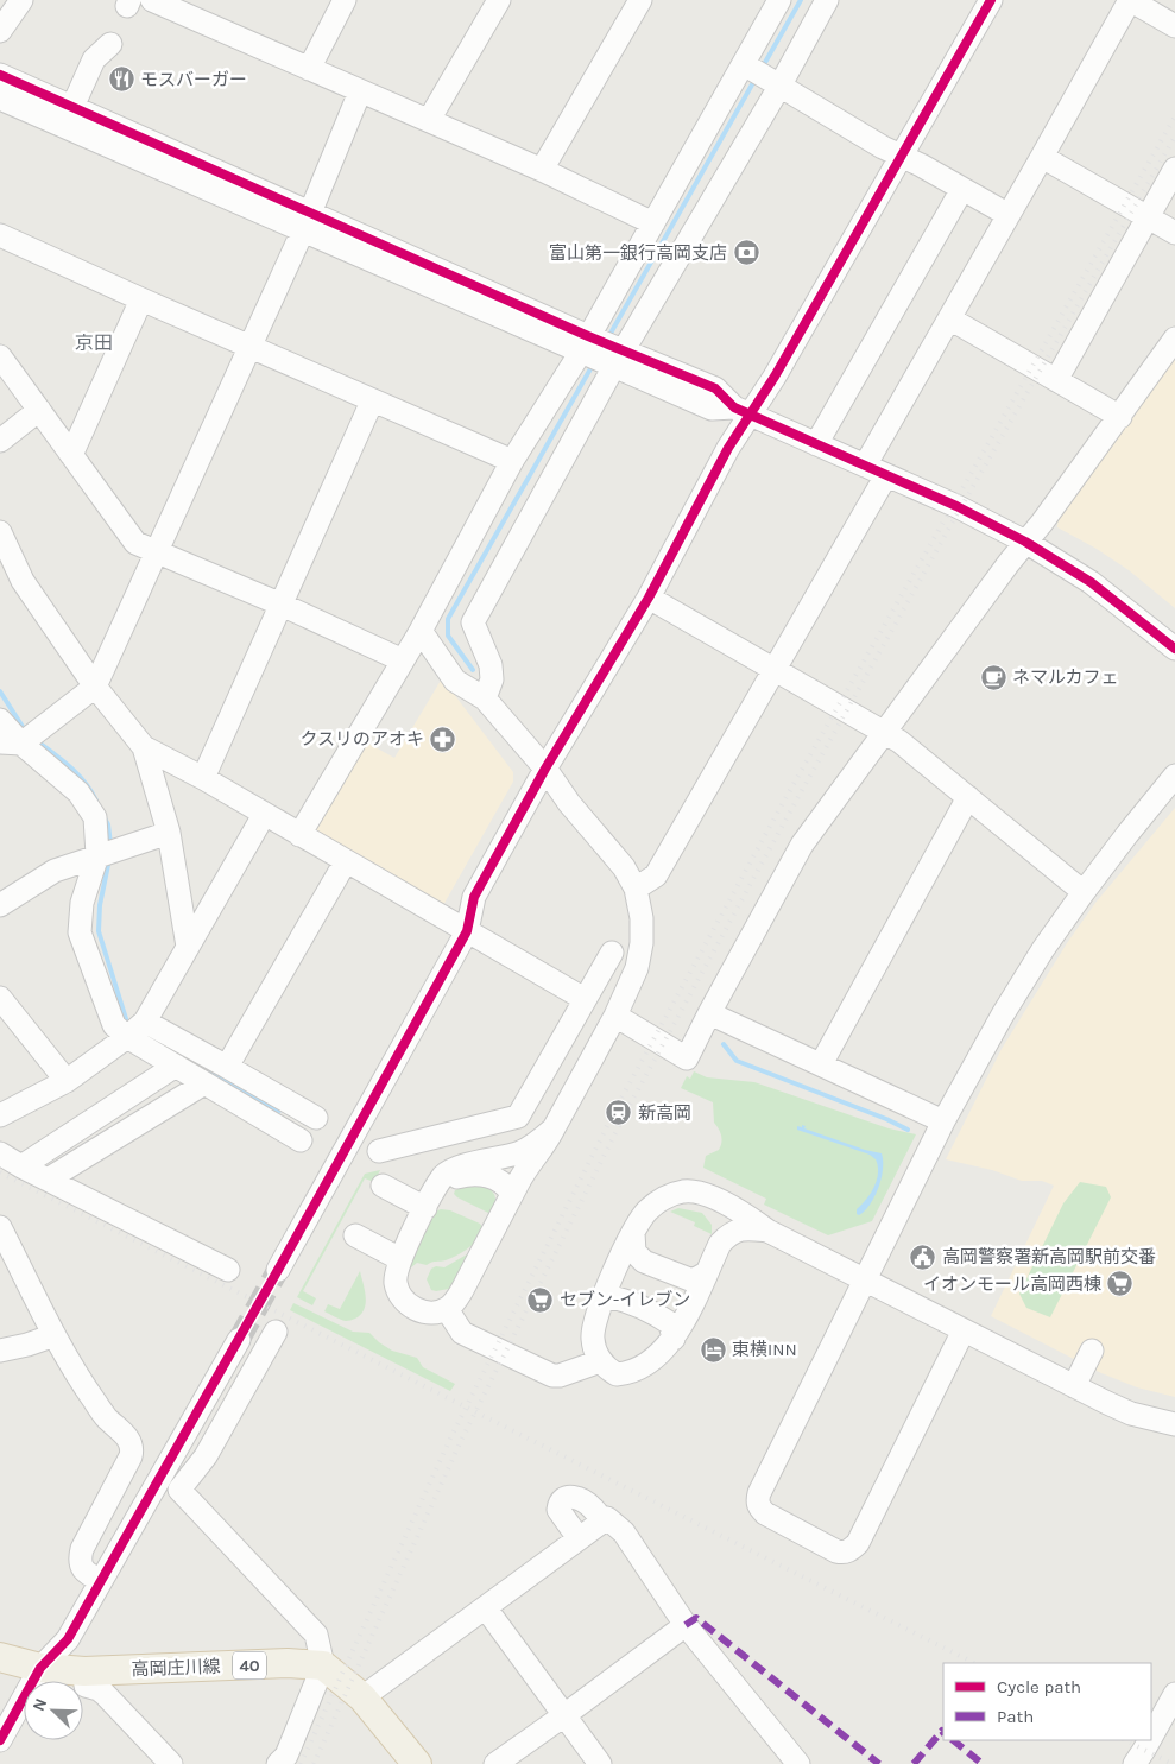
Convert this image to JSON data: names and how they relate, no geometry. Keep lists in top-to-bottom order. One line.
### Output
{"streets":{"main road":["40","高岡庄川線"]},"districts":["京田"],"places":{"restaurant":["モスバーガー"],"bank":["富山第一銀行高岡支店"],"cafe":["ネマルカフェ"],"pharmacy":["クスリのアオキ"],"station":["新高岡"],"public building":["高岡警察署新高岡駅前交番"],"supermarket":["イオンモール高岡西棟","セブン-イレブン"],"hotel":["東横INN"]},"legend":["Cycle path","Path"],"north":"top left"}
